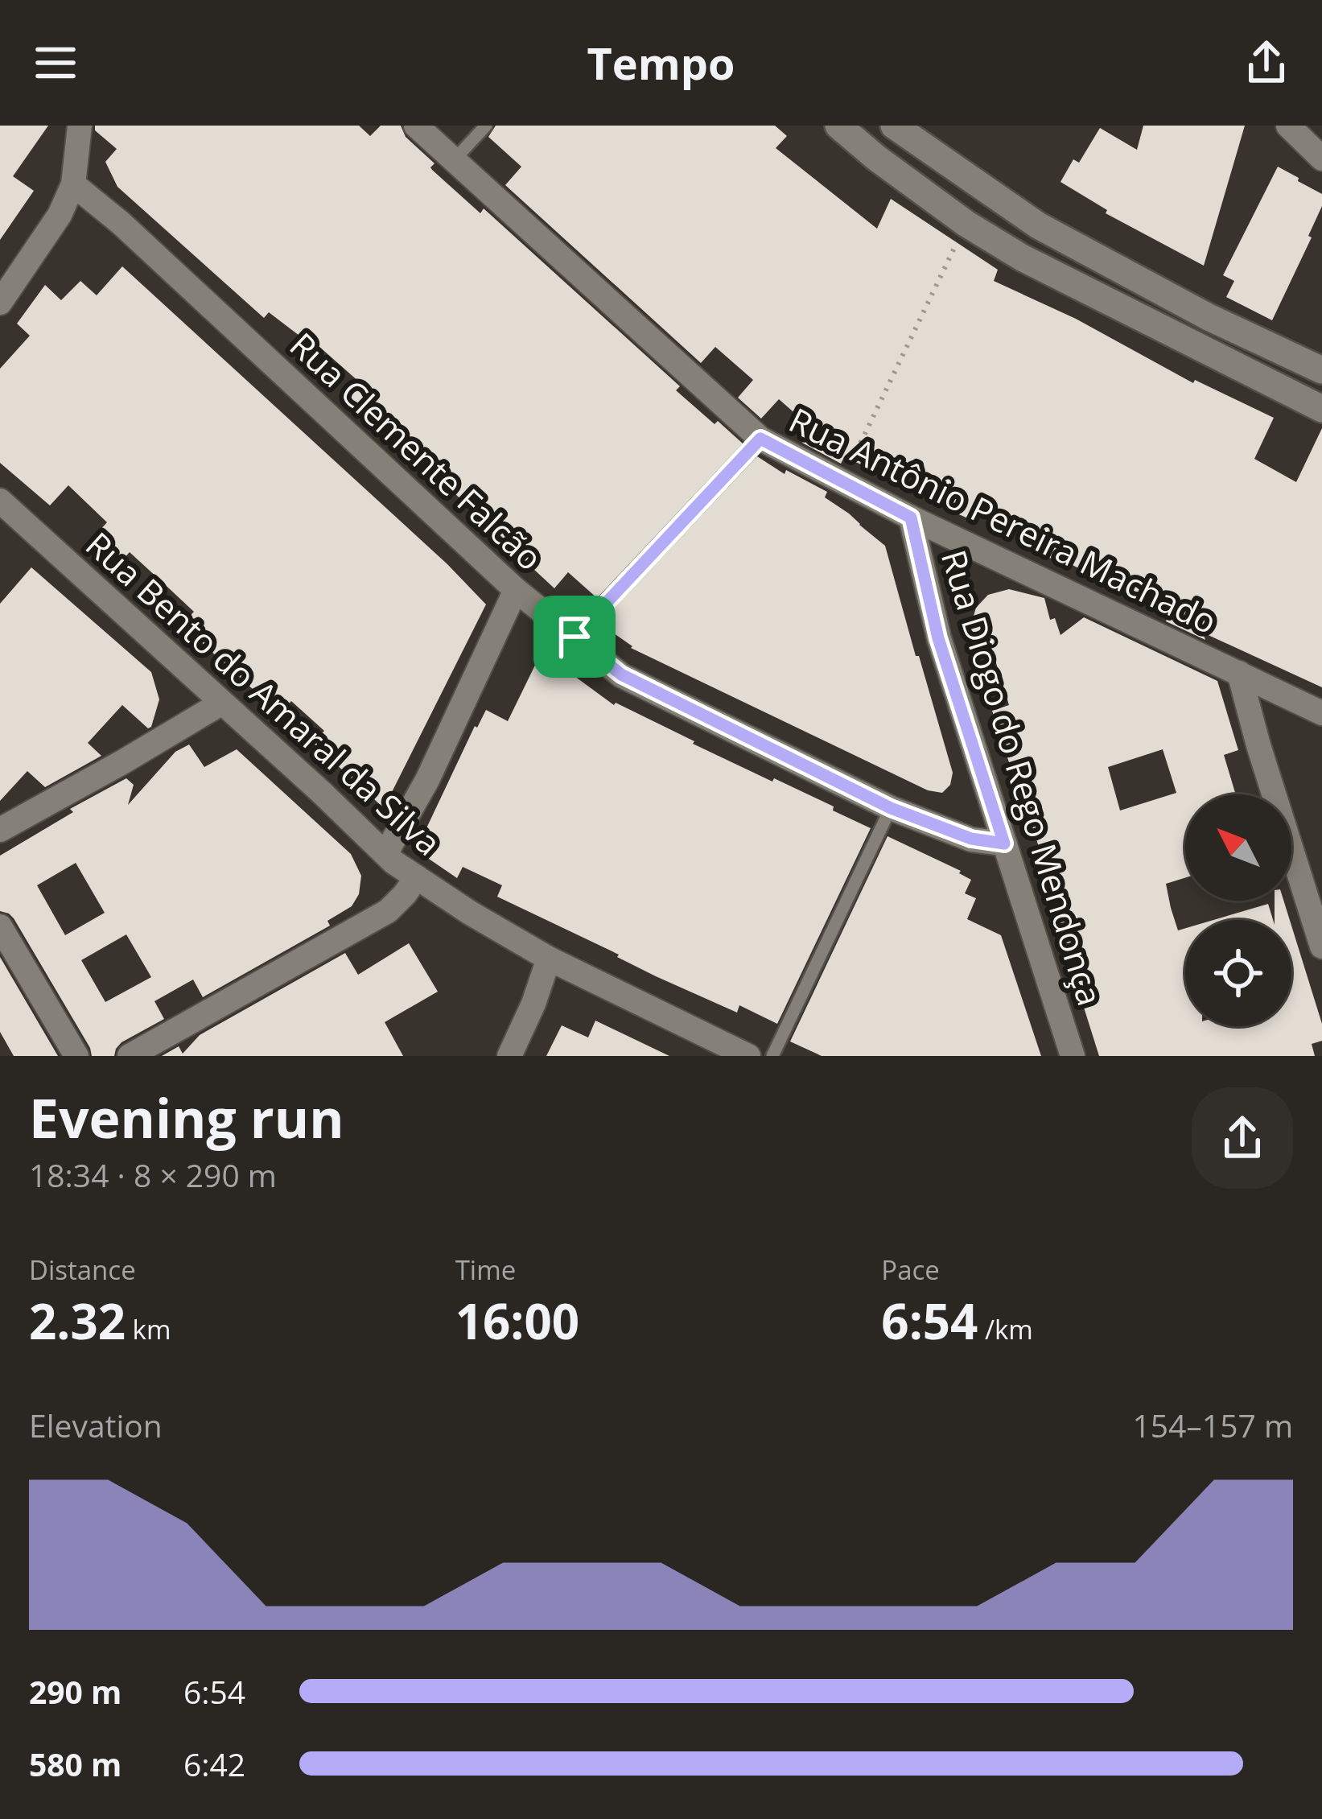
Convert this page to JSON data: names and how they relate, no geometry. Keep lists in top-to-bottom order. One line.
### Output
{"streets":{"street":["Rua Clemente Falcão","Rua Antônio Pereira Machado","Rua Bento do Amaral da Silva","Rua Diogo do Rego Mendonça"]},"crossings":[["Rua Clemente Falcão","Rua Diogo do Rego Mendonça"],["Rua Antônio Pereira Machado","Rua Diogo do Rego Mendonça"]],"north":"top left","page":{"header":"Tempo","heading":["Evening run","18:34 · 8 × 290 m"],"stats":[["Distance","2.32 km"],["Time","16:00"],["Pace","6:54 /km"]],"chart":["Elevation","154–157 m"],"list":[{"name":"290 m","note":"6:54"},{"name":"580 m","note":"6:42"}]}}
